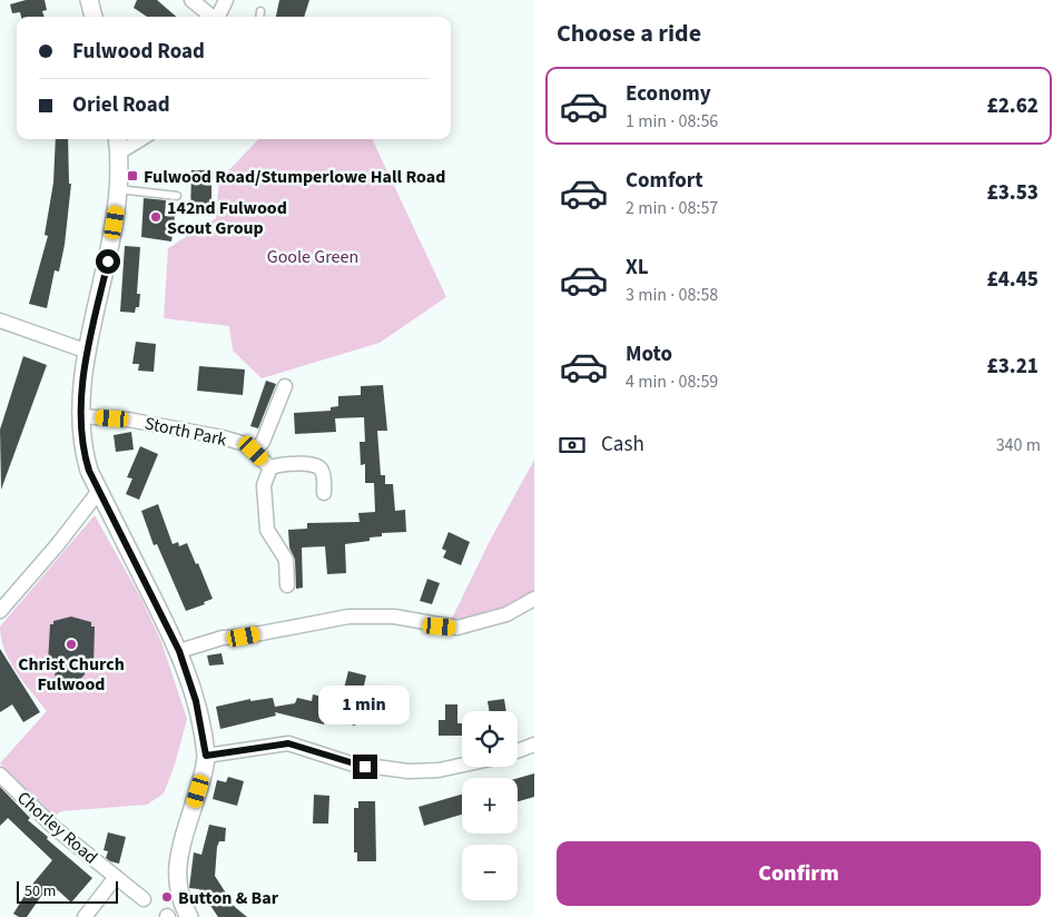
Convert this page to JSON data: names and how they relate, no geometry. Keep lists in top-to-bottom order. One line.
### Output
{"streets":{"street":["Storth Park","Chorley Road"]},"parks":["Goole Green"],"places":{"transit":["Fulwood Road/Stumperlowe Hall Road"],"other":["142nd Fulwood Scout Group","Christ Church Fulwood","Button & Bar"]},"scale_bar":"50 m","page":{"heading":"Choose a ride","banner":["Fulwood Road","Oriel Road"],"list":[{"name":"Economy","note":"1 min · 08:56","value":"£2.62"},{"name":"Comfort","note":"2 min · 08:57","value":"£3.53"},{"name":"XL","note":"3 min · 08:58","value":"£4.45"},{"name":"Moto","note":"4 min · 08:59","value":"£3.21"}],"pay":["Cash","340 m"],"bubble":"1 min","map_buttons":["+","−"],"buttons":"Confirm","scale":"50 m"}}
